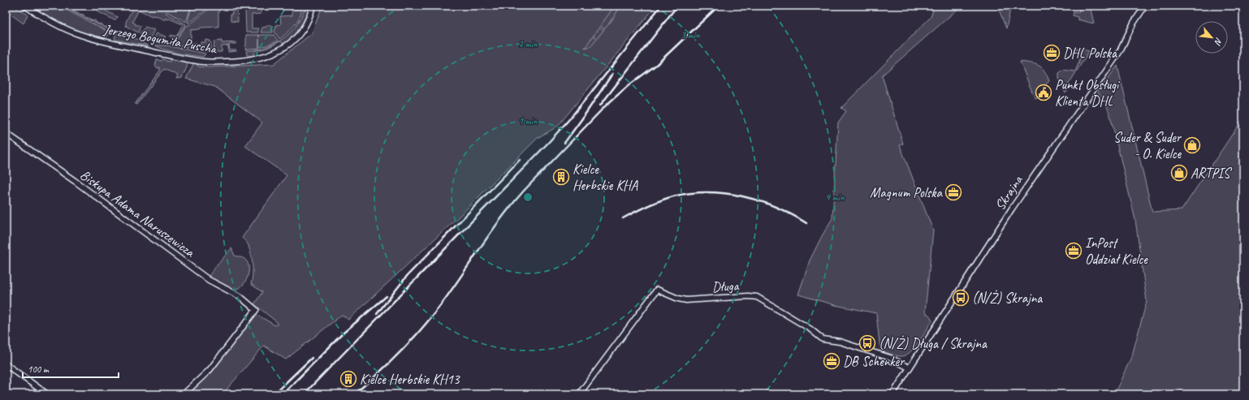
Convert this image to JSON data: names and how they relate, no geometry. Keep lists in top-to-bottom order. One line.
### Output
{"streets":{"street":["Jerzego Bogumiła Puscha","Skrajna","Biskupa Adama Naruszewicza","Długa"]},"crossings":[["Skrajna","Długa"]],"places":{"office":["DHL Polska","Magnum Polska","InPost Oddział Kielce","DB Schenker"],"public building":["Punkt Obsługi Klienta DHL"],"shop":["Suder & Suder - O. Kielce","ARTPIS"],"building":["Kielce Herbskie KHA","Kielce Herbskie KH13"],"bus stop":["(N/Ż) Skrajna","(N/Ż) Długa / Skrajna"]},"scale_bar":"100 m","north":"bottom right","rings":["3 min","2 min","1 min","4 min"]}
